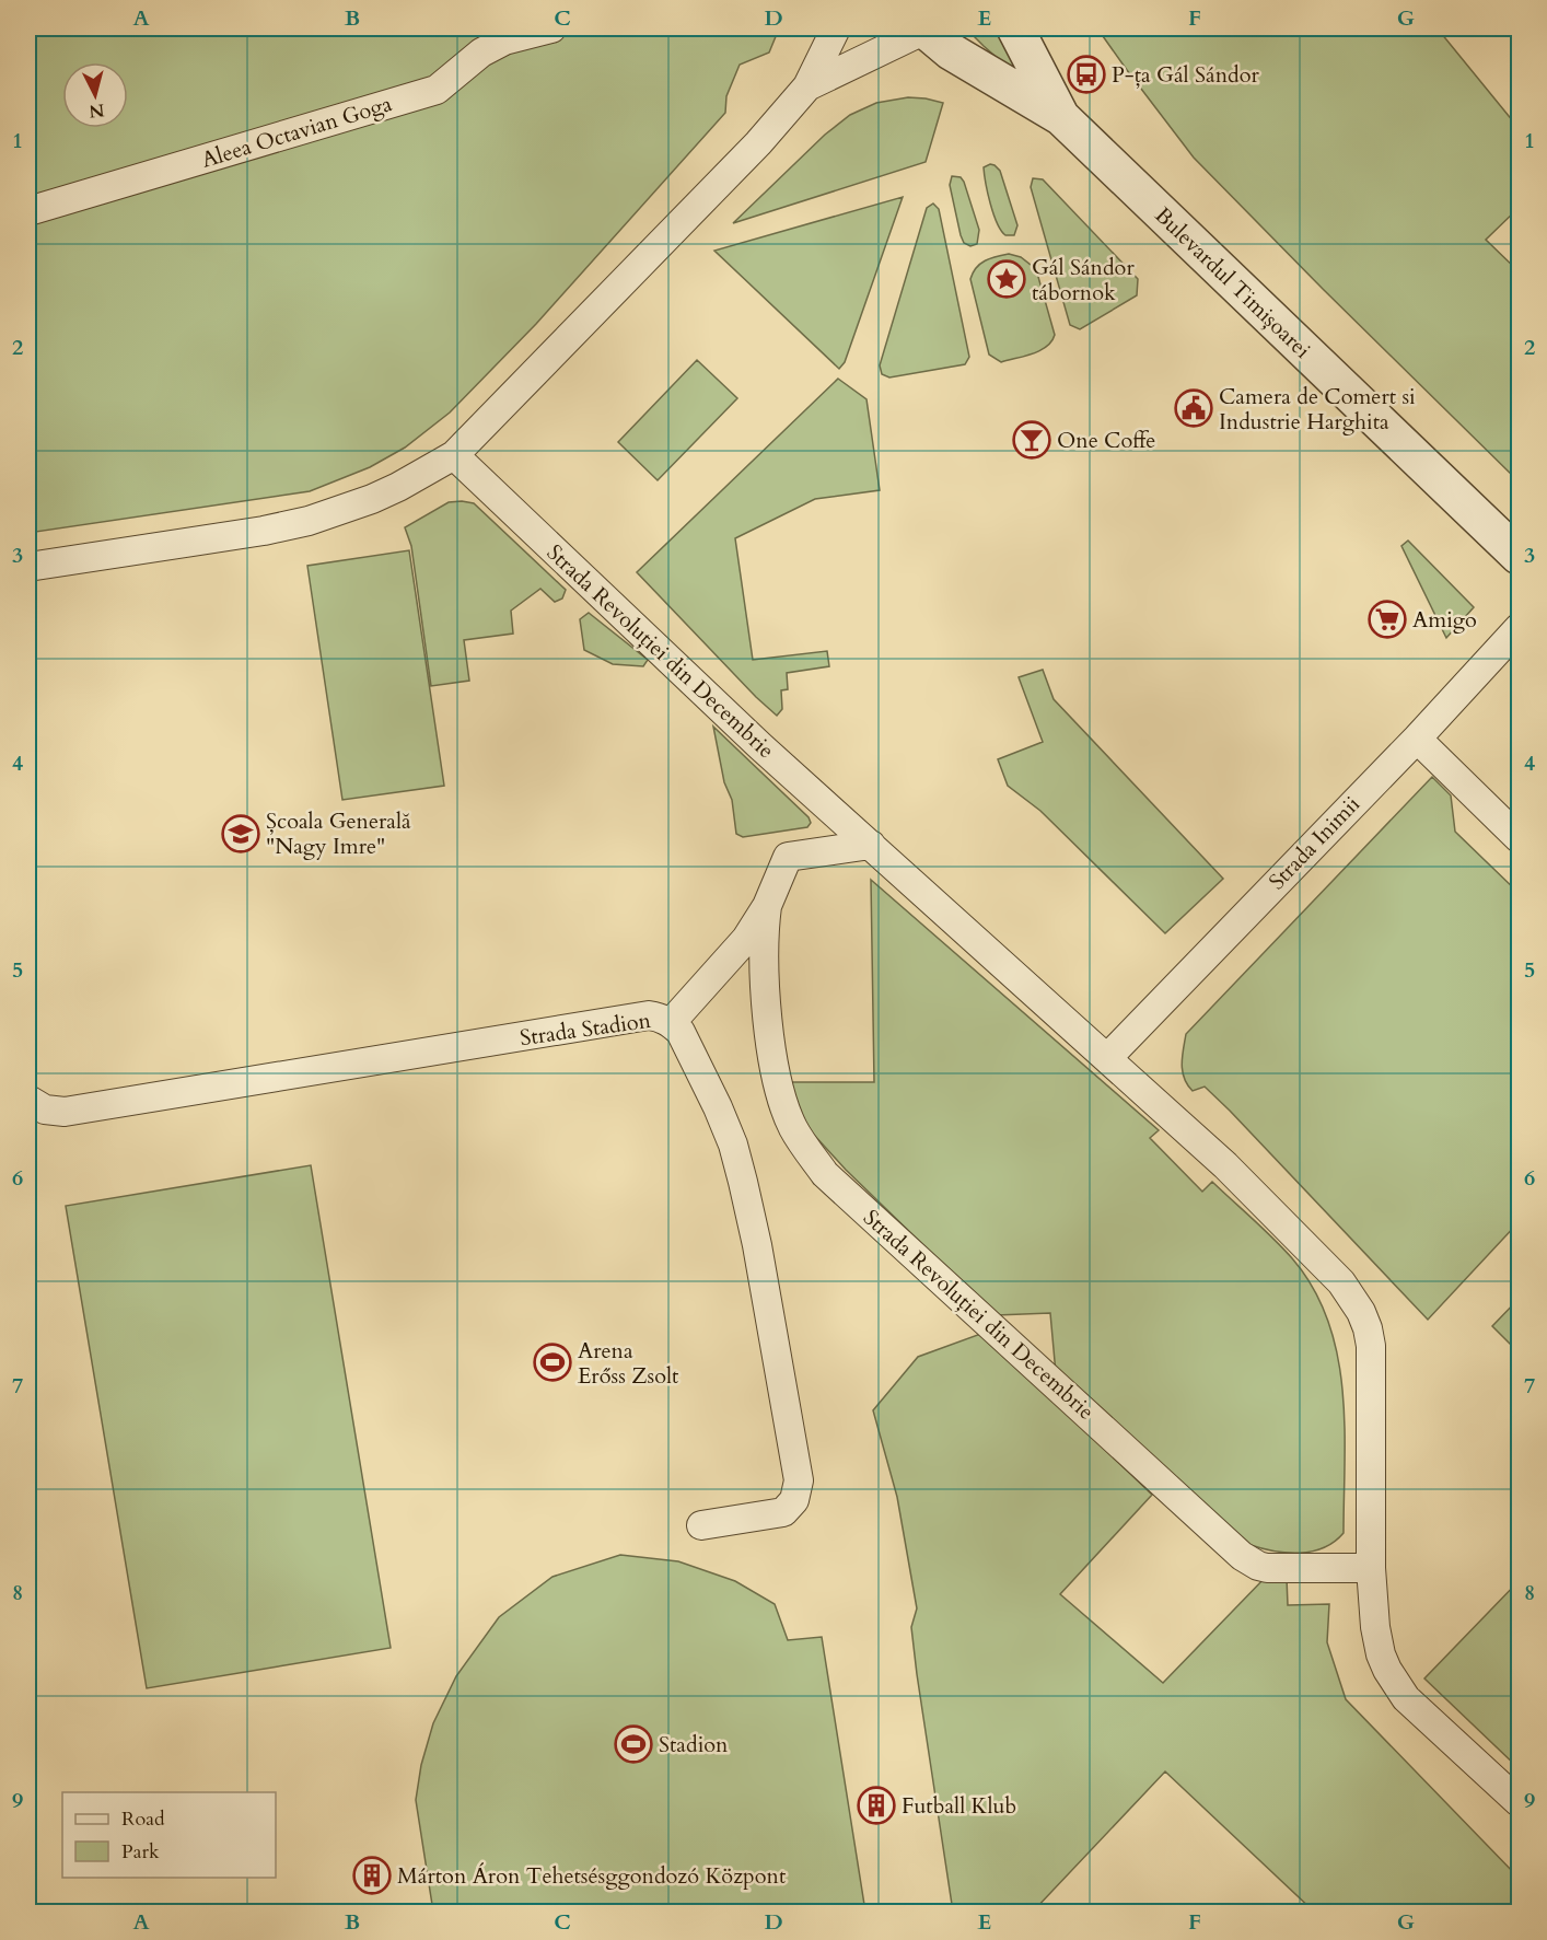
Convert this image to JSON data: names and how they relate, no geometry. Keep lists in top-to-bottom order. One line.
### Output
{"streets":{"street":["Aleea Octavian Goga","Bulevardul Timișoarei","Strada Revoluției din Decembrie","Strada Inimii","Strada Stadion"]},"crossings":[["Strada Revoluției din Decembrie","Strada Inimii"]],"places":{"bus stop":["P-ța Gál Sándor"],"place":["Gál Sándor tábornok"],"public building":["Camera de Comert si Industrie Harghita"],"bar":["One Coffe"],"supermarket":["Amigo"],"school or university":["Școala Generală \"Nagy Imre\""],"sports":["Arena Erőss Zsolt","Stadion"],"building":["Futball Klub","Márton Áron Tehetsésggondozó Központ"]},"legend":["Road","Park"],"north":"bottom","grid":{"columns":["A","B","C","D","E","F","G"],"rows":["1","2","3","4","5","6","7","8","9"]}}
